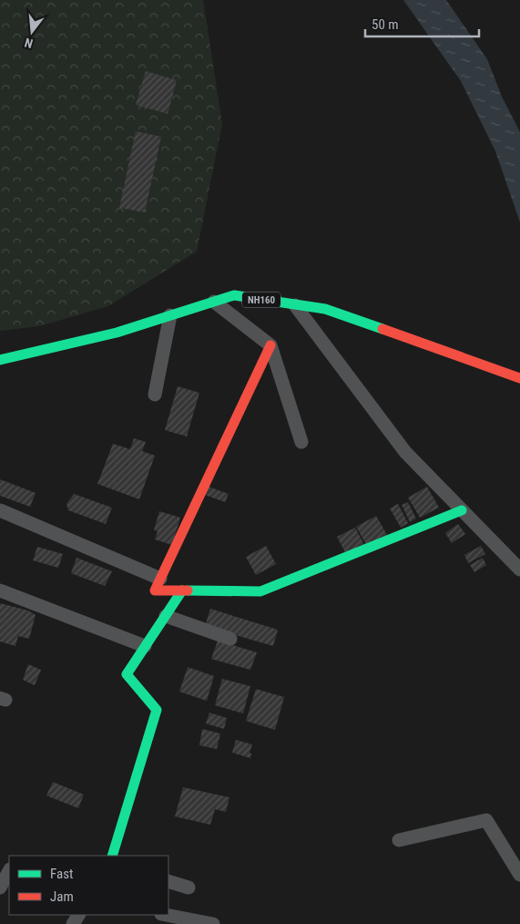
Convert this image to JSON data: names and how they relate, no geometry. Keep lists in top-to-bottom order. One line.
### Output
{"streets":{"main road":["NH160"]},"legend":["Fast","Jam"],"scale_bar":"50 m","north":"bottom"}
